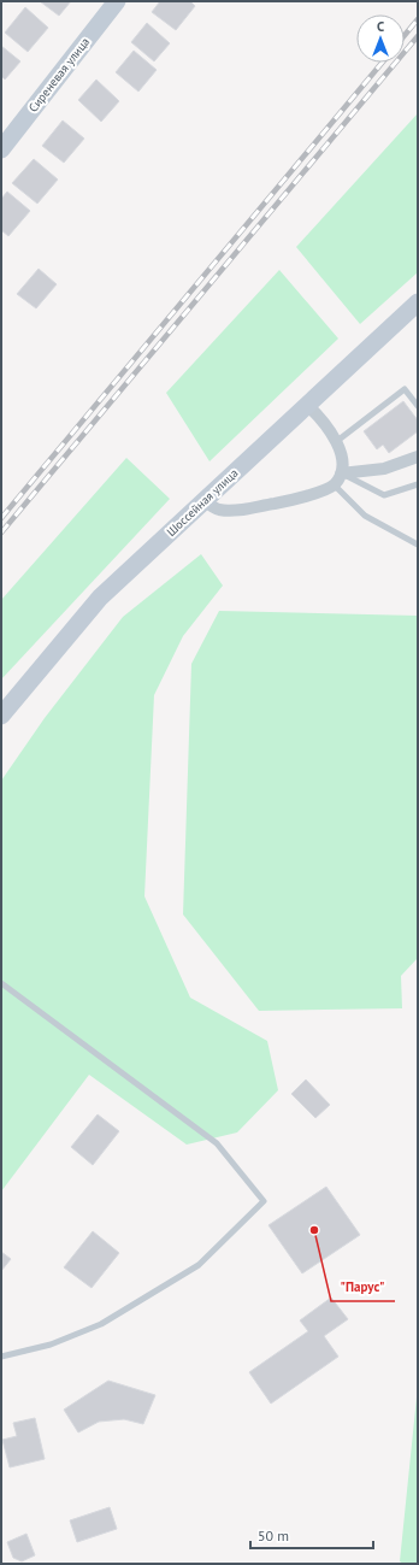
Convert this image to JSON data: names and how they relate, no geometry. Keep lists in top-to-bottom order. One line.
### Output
{"streets":{"main road":["Сиреневая улица","Шоссейная улица"]},"places":["\"Парус\""],"scale_bar":"50 m","north":"top"}
